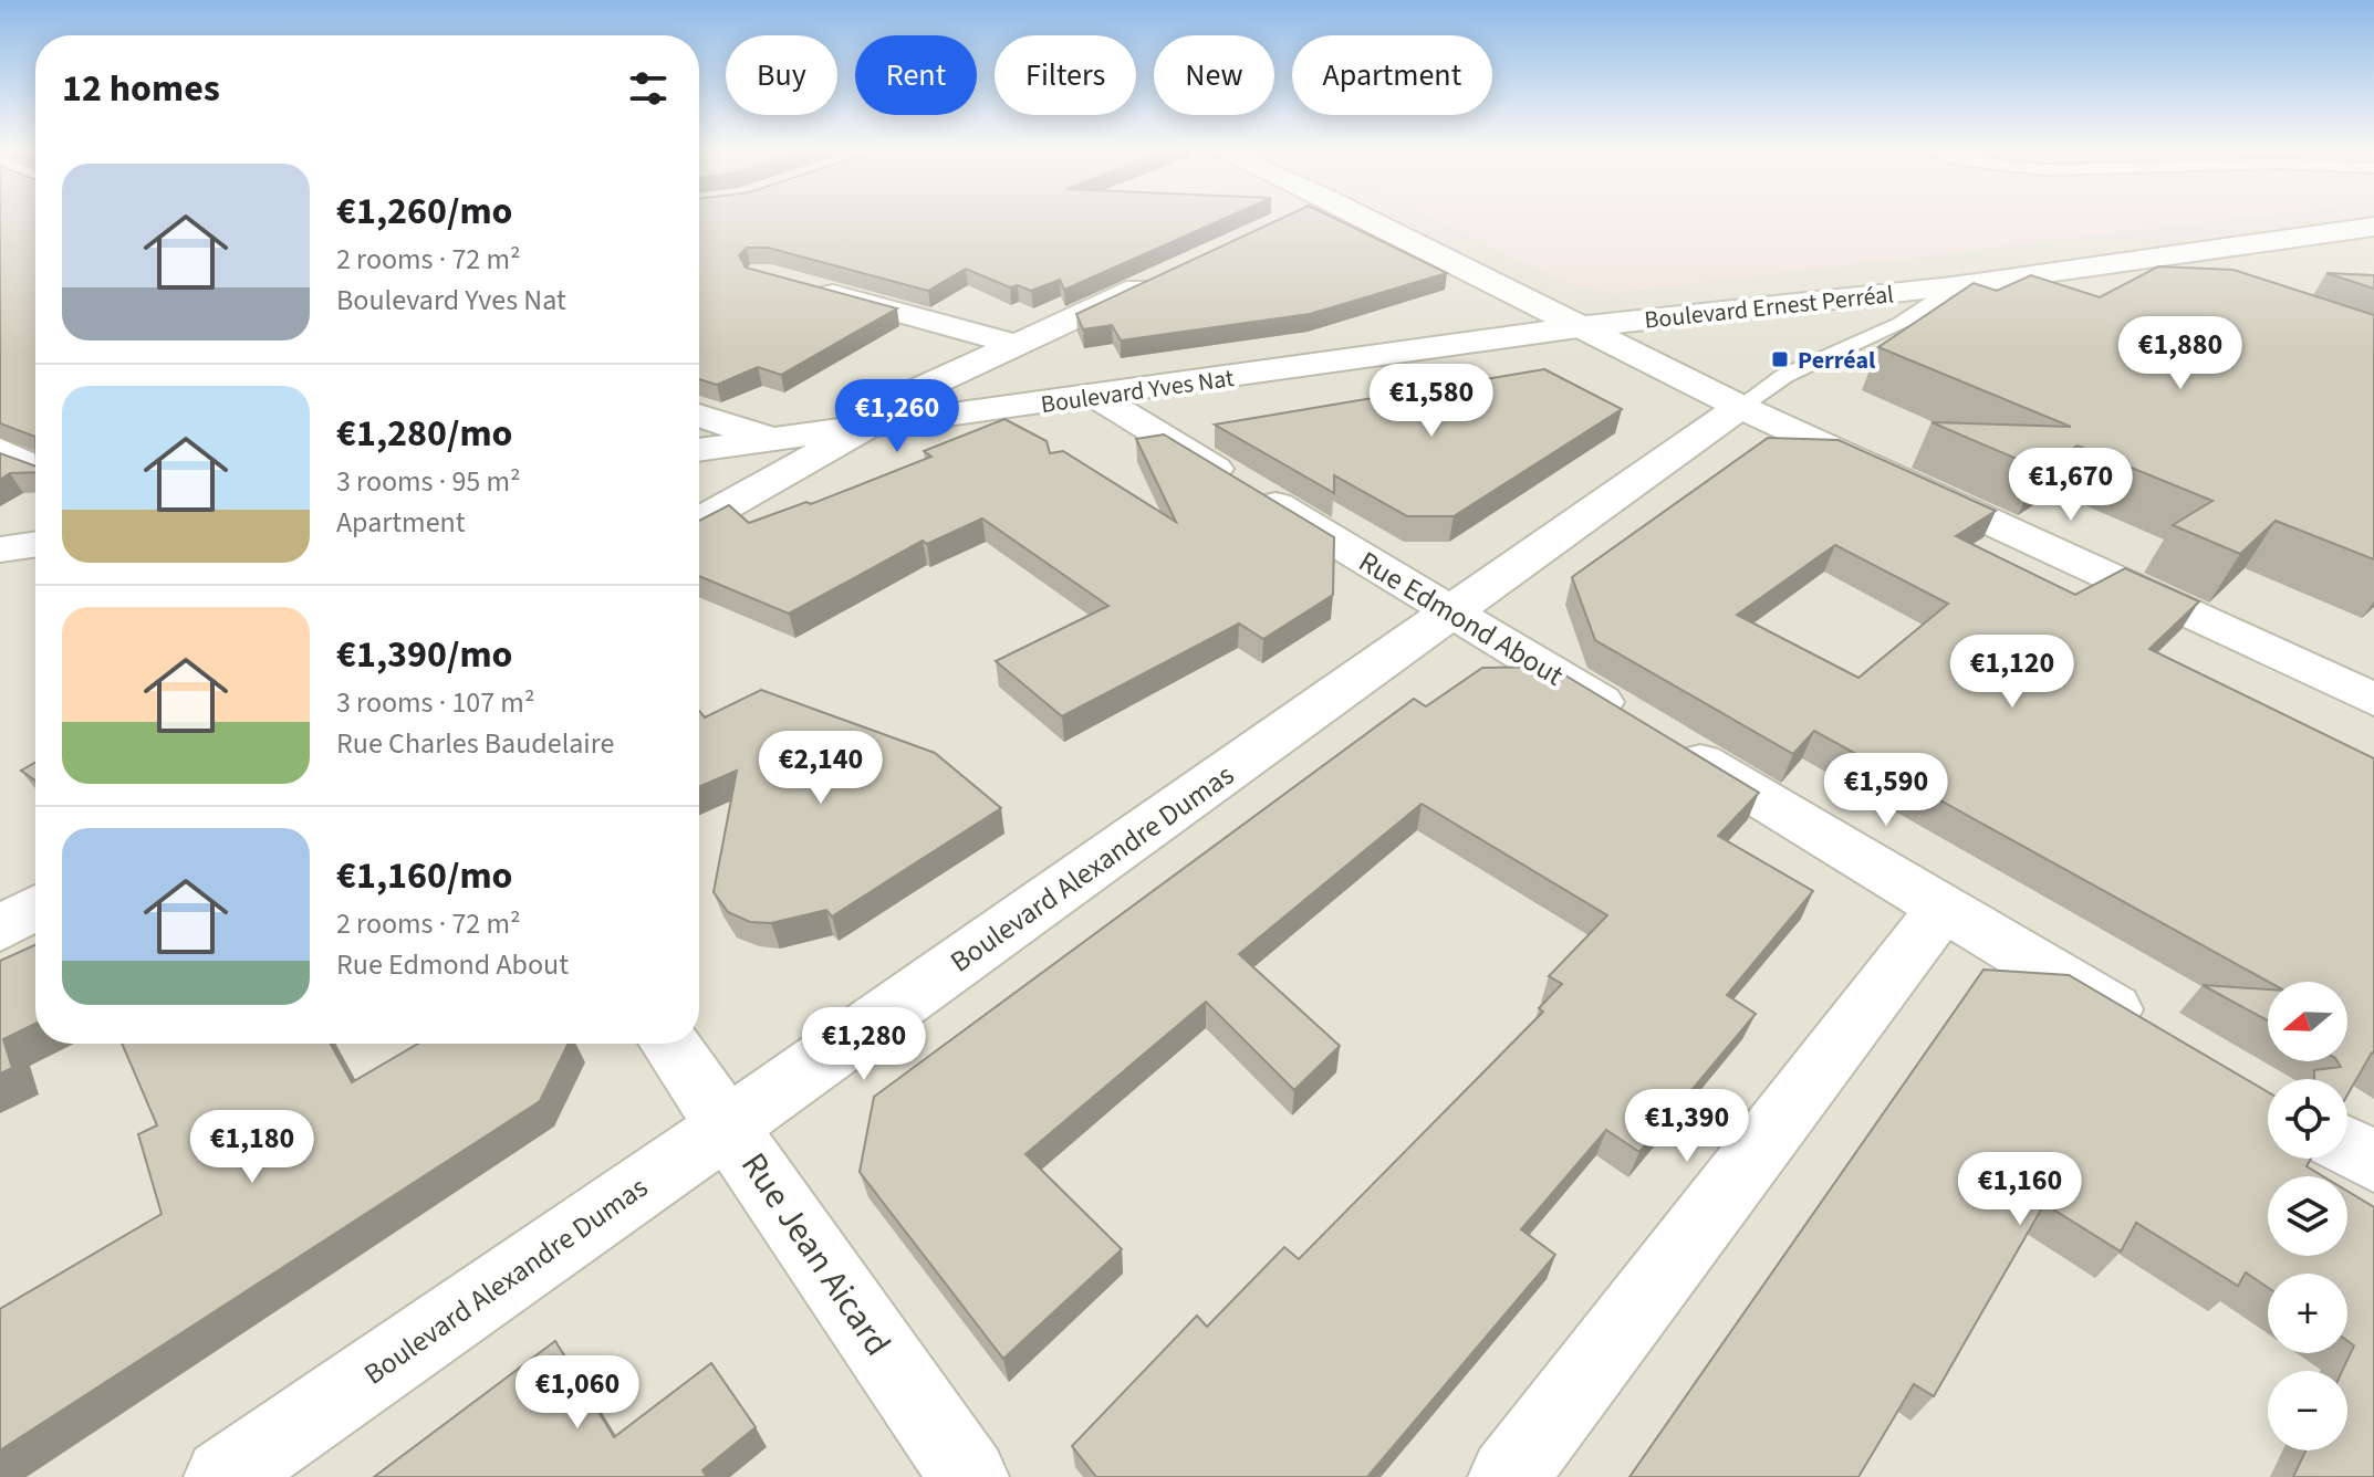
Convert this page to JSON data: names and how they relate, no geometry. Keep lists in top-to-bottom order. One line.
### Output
{"streets":{"street":["Boulevard Ernest Perréal","Boulevard Yves Nat","Rue Edmond About","Boulevard Alexandre Dumas","Rue Jean Aicard"]},"crossings":[["Boulevard Ernest Perréal","Boulevard Yves Nat"],["Boulevard Ernest Perréal","Boulevard Alexandre Dumas"],["Boulevard Yves Nat","Rue Edmond About"],["Rue Edmond About","Boulevard Alexandre Dumas"],["Boulevard Alexandre Dumas","Rue Jean Aicard"]],"places":{"transit":["Perréal"]},"north":"left","page":{"chip":["Buy","Rent","Filters","New","Apartment"],"heading":"12 homes","list":[{"name":"€1,260/mo","note":"2 rooms · 72 m² · Boulevard Yves Nat"},{"name":"€1,280/mo","note":"3 rooms · 95 m² · Apartment"},{"name":"€1,390/mo","note":"3 rooms · 107 m² · Rue Charles Baudelaire"},{"name":"€1,160/mo","note":"2 rooms · 72 m² · Rue Edmond About"}],"price":["€1,880","€1,580","€1,260","€1,670","€1,120","€2,140","€1,590","€1,280","€1,390","€1,180","€1,160","€1,060"],"map_buttons":["+","−"]}}
